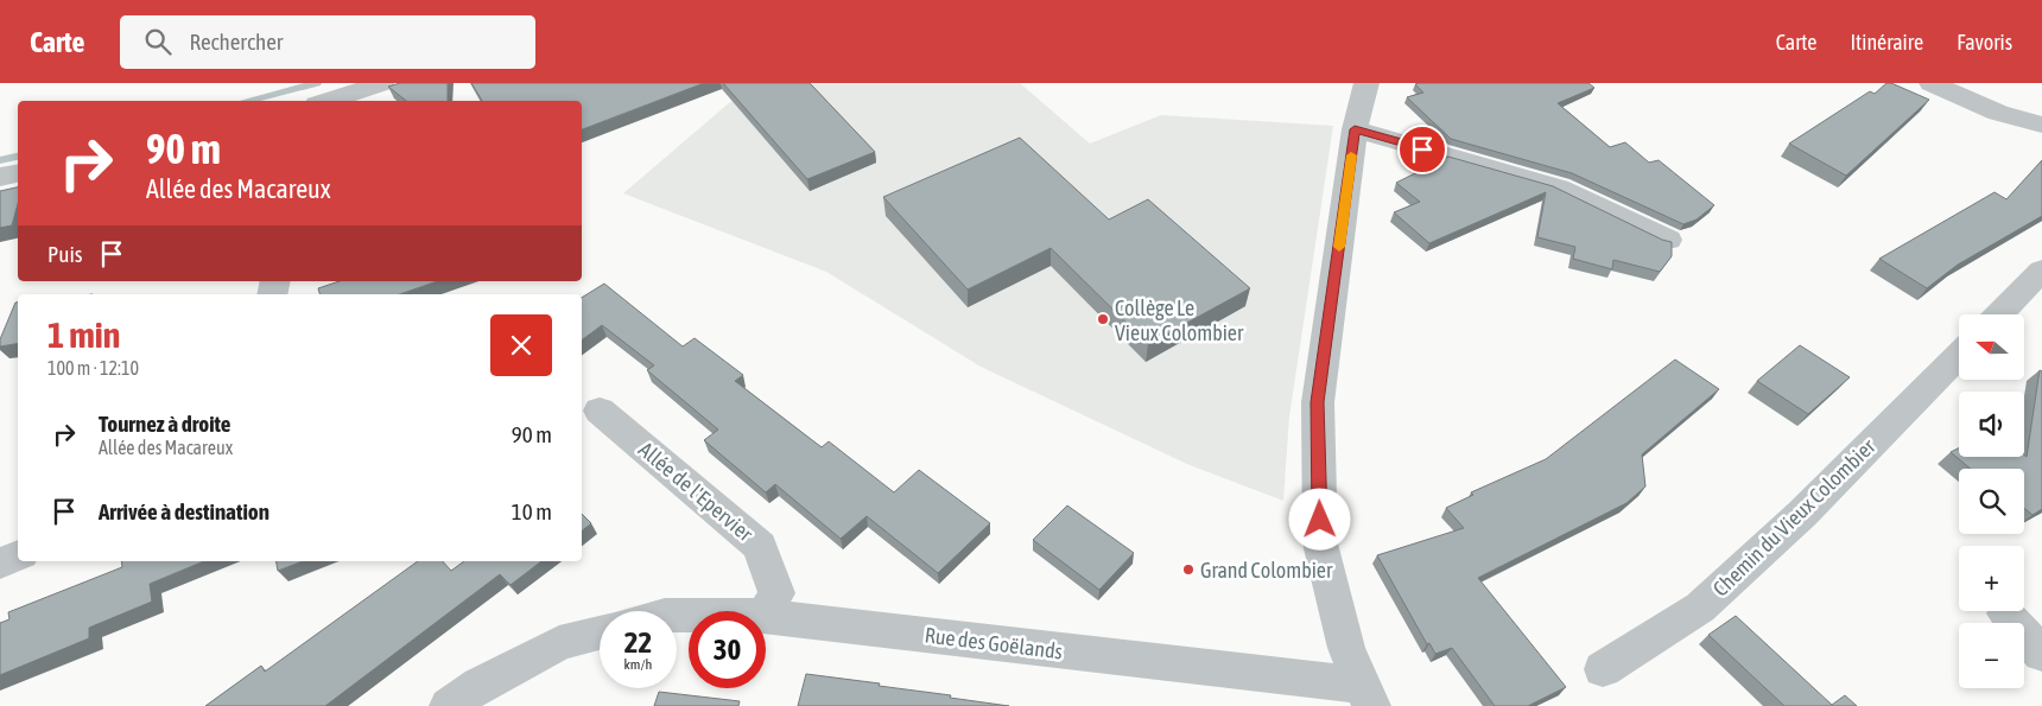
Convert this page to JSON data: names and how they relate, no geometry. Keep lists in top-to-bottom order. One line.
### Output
{"streets":{"street":["Allée de l'Epervier","Chemin du Vieux Colombier","Rue des Goëlands"]},"places":["Collège Le Vieux Colombier","Grand Colombier"],"north":"left","page":{"header":"Carte","search":"Rechercher","nav":["Carte","Itinéraire","Favoris"],"turn":["90 m","Allée des Macareux"],"then":"Puis","heading":["1 min","100 m · 12:10"],"map_buttons":["+","−"],"list":[{"name":"Tournez à droite","note":"Allée des Macareux","value":"90 m"},{"name":"Arrivée à destination","value":"10 m"}],"speed":"22 km/h","limit":"30"}}
